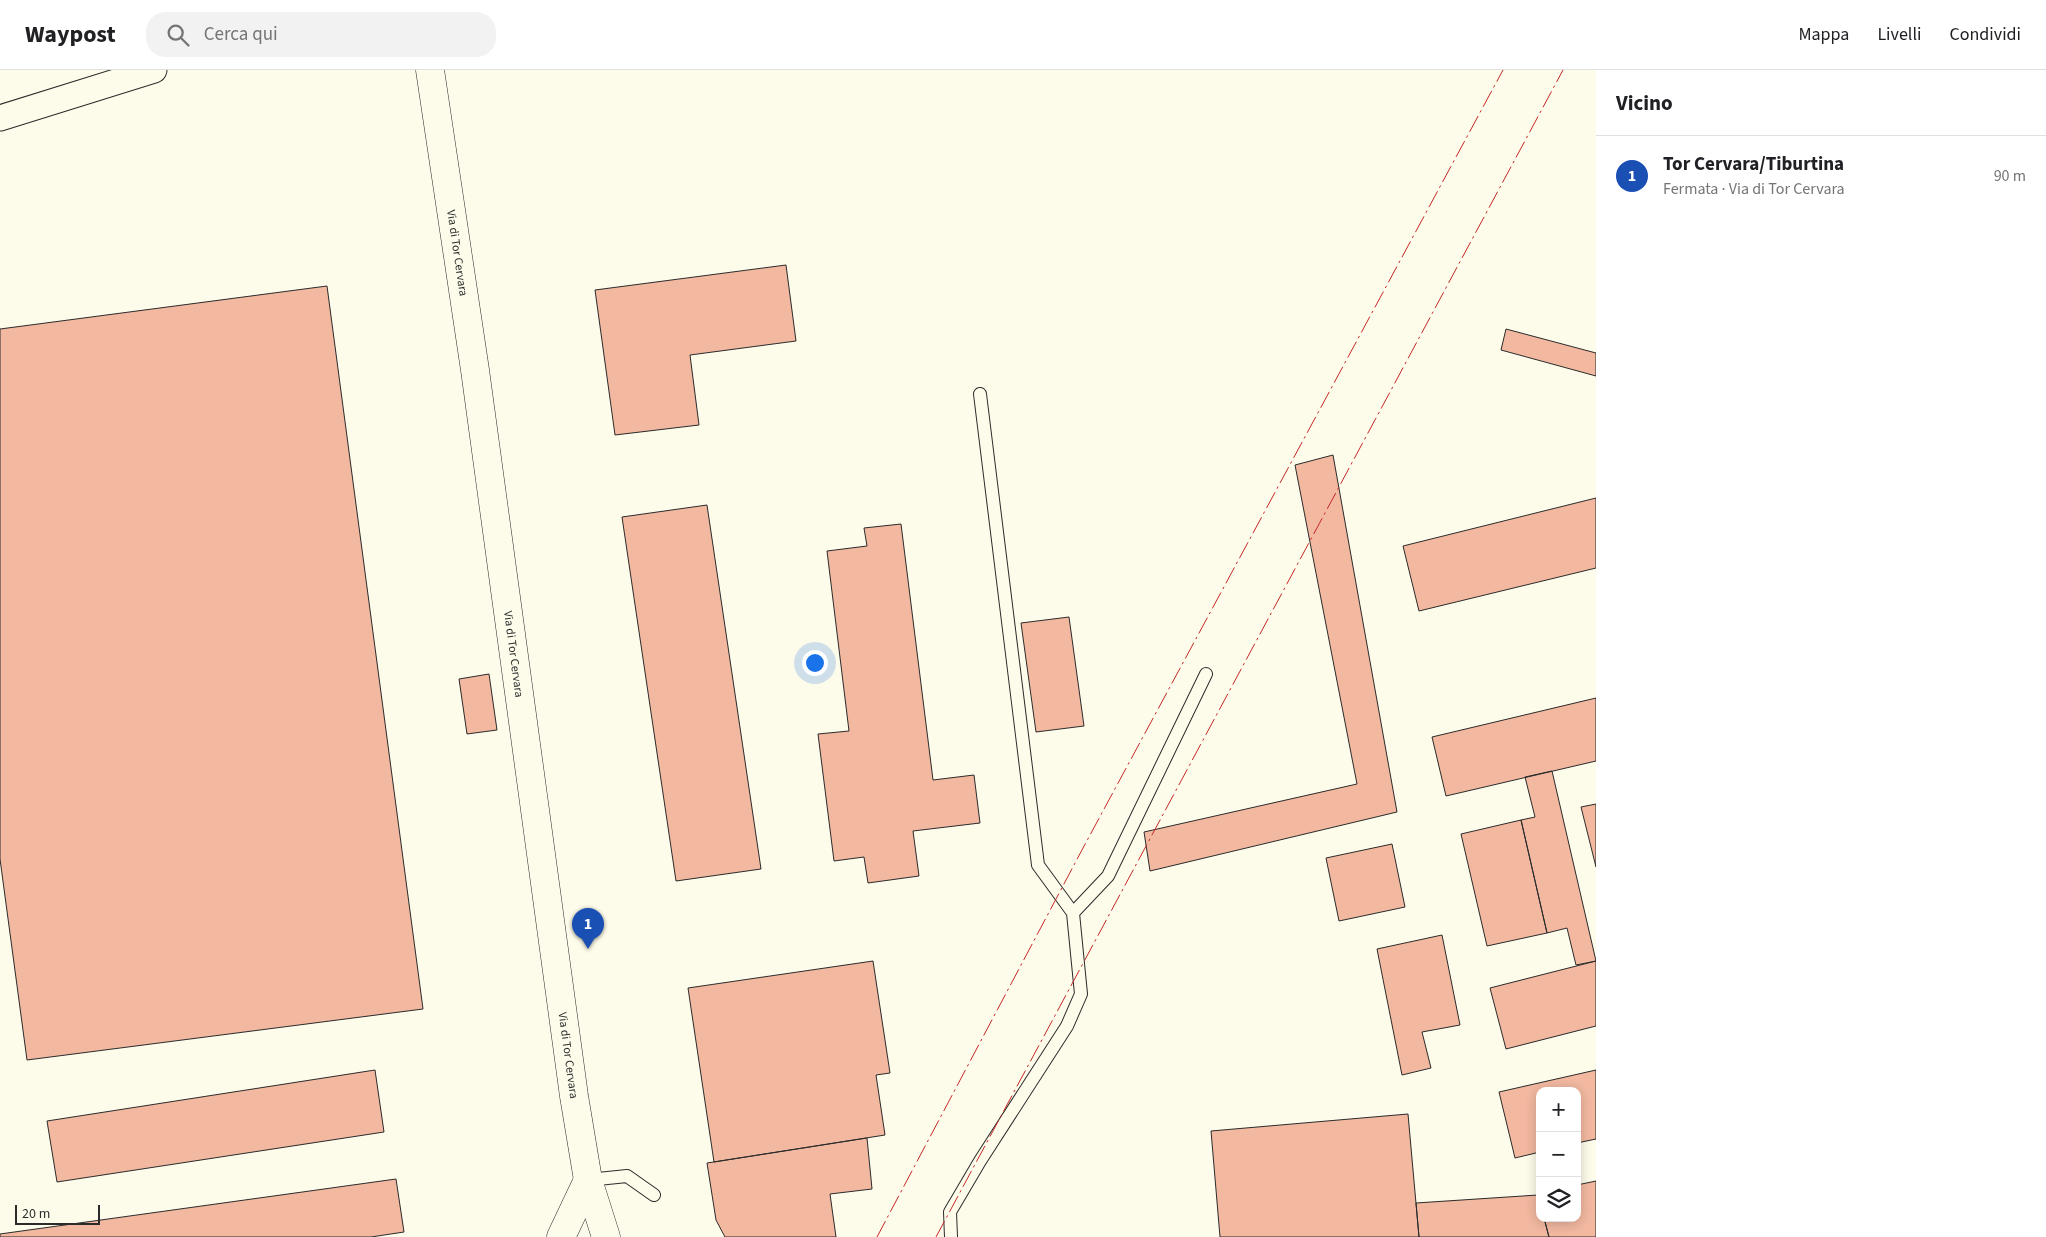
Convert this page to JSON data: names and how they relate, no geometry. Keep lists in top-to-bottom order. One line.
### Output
{"streets":{"street":["Via di Tor Cervara"]},"scale_bar":"20 m","page":{"header":"Waypost","search":"Cerca qui","nav":["Mappa","Livelli","Condividi"],"heading":"Vicino","list":[{"mark":"1","name":"Tor Cervara/Tiburtina","note":"Fermata · Via di Tor Cervara","value":"90 m"}],"pins":"1","map_buttons":["+","−"],"scale":"20 m"}}
